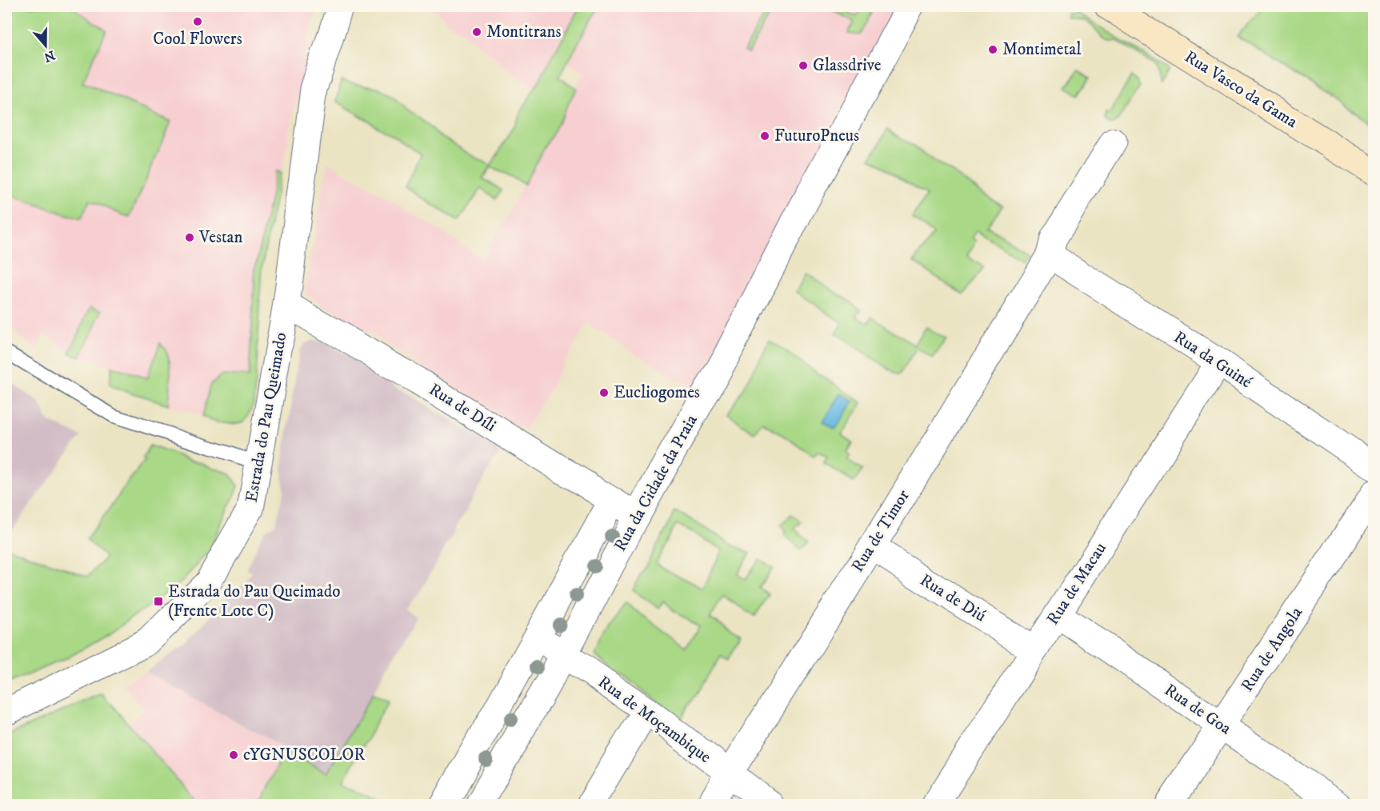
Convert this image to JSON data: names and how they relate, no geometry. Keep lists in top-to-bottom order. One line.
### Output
{"streets":{"main road":["Rua Vasco da Gama"],"street":["Rua da Guiné","Rua de Díli","Estrada do Pau Queimado","Rua da Cidade da Praia","Rua de Timor","Rua de Macau","Rua de Diú","Rua de Angola","Rua de Goa","Rua de Moçambique"]},"crossings":[["Rua da Guiné","Rua de Timor"],["Rua da Guiné","Rua de Macau"],["Rua de Díli","Estrada do Pau Queimado"],["Rua de Díli","Rua da Cidade da Praia"],["Rua da Cidade da Praia","Rua de Moçambique"],["Rua de Timor","Rua de Diú"],["Rua de Timor","Rua de Moçambique"],["Rua de Macau","Rua de Diú"],["Rua de Macau","Rua de Goa"],["Rua de Angola","Rua de Goa"]],"places":{"other":["Cool Flowers","Montitrans","Montimetal","Glassdrive","FuturoPneus","Vestan","Eucliogomes","cYGNUSCOLOR"],"transit":["Estrada do Pau Queimado (Frente Lote C)"]},"north":"bottom"}
